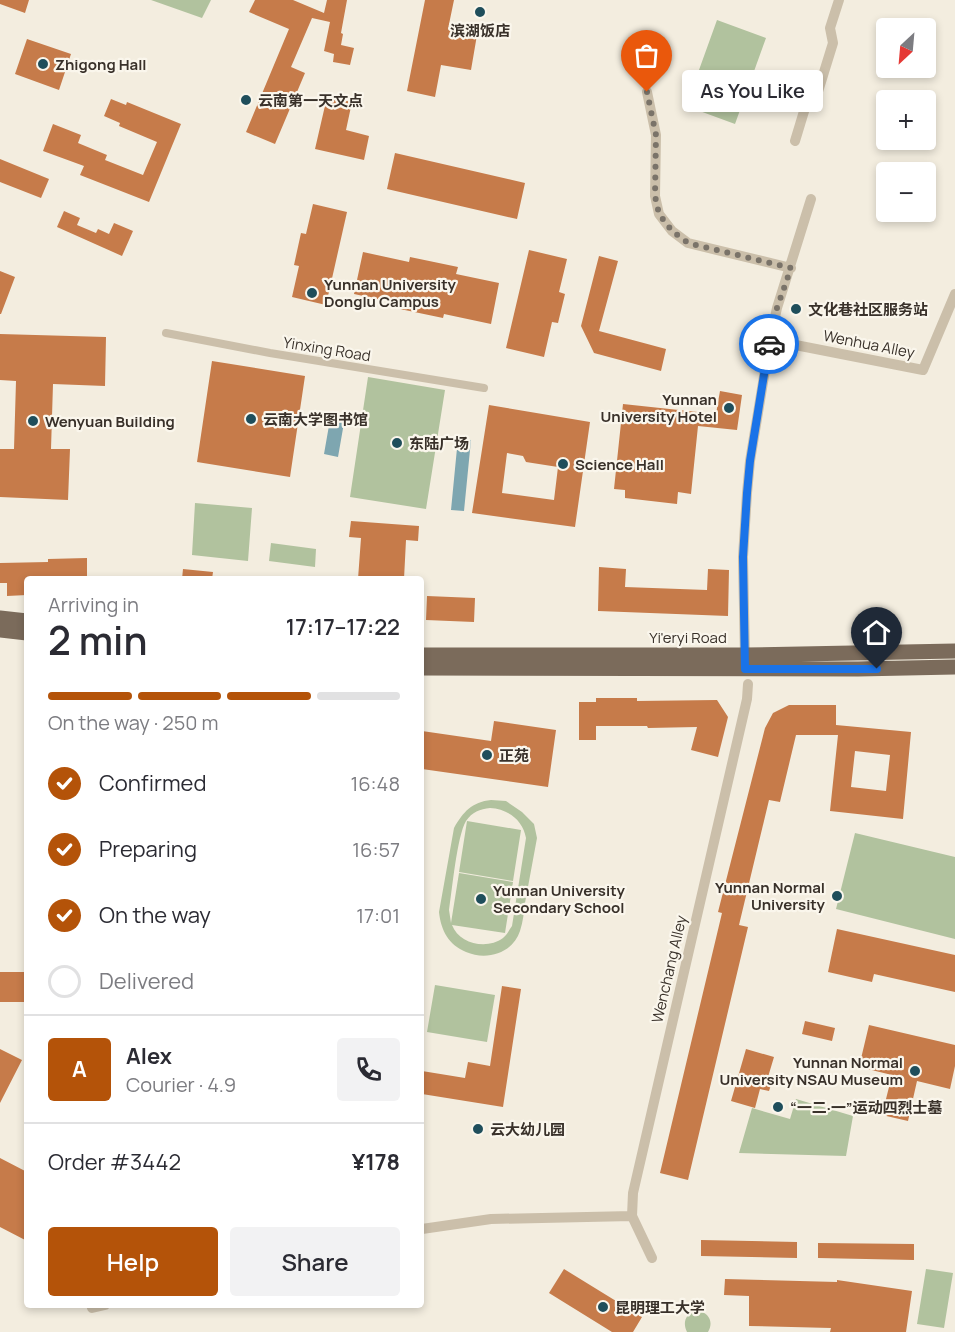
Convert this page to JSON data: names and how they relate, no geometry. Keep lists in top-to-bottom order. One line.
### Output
{"streets":{"main road":["Yi'eryi Road"],"street":["Wenhua Alley","Yinxing Road","Wenchang Alley"]},"places":["滨湖饭店","Zhigong Hall","As You Like","云南第一天文点","Yunnan University Donglu Campus","文化巷社区服务站","Yunnan University Hotel","云南大学图书馆","Wenyuan Building","东陆广场","Science Hall","正苑","Yunnan Normal University","Yunnan University Secondary School","Yunnan Normal University NSAU Museum","“一二·一”运动四烈士墓","云大幼儿园","昆明理工大学"],"north":"bottom left","page":{"map_buttons":["+","−"],"bubble":"As You Like","heading":["2 min","Arriving in","17:17–17:22"],"panel":["Alex","Courier · 4.9","Order #3442","¥178"],"bar":"On the way · 250 m","list":[["Confirmed","16:48"],["Preparing","16:57"],["On the way","17:01"],"Delivered"],"round":"A","buttons":["Help","Share"]}}
